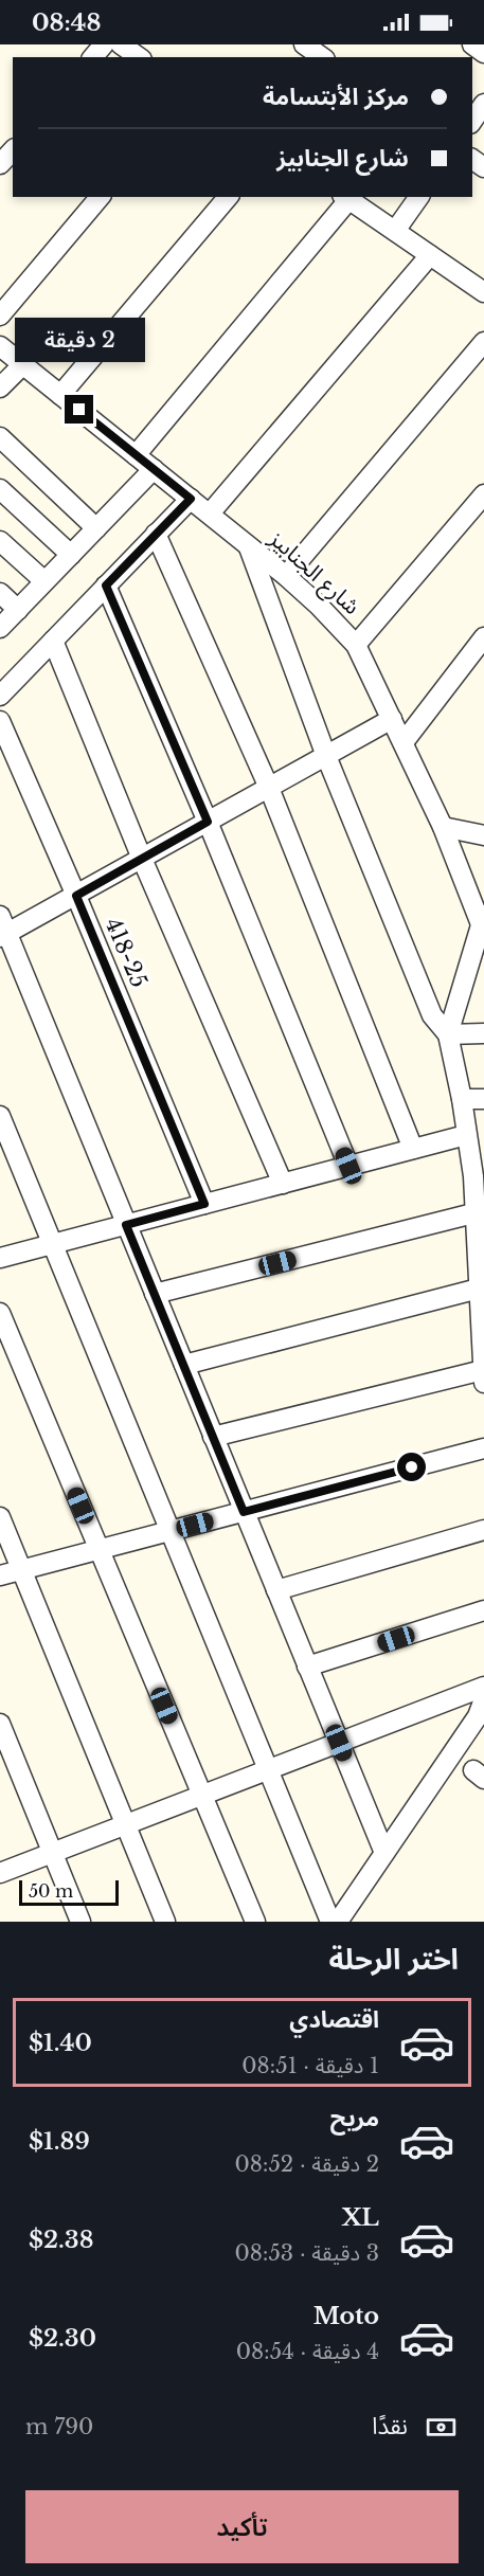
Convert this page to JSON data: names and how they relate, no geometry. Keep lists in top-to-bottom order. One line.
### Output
{"streets":{"street":["شارع الجنابيز","418-25"]},"scale_bar":"50 m","page":{"status":"08:48","banner":["مركز الأبتسامة","شارع الجنابيز"],"bubble":"2 دقيقة","scale":"50 m","heading":"اختر الرحلة","list":[{"name":"اقتصادي","note":"1 دقيقة · 08:51","value":"$1.40"},{"name":"مريح","note":"2 دقيقة · 08:52","value":"$1.89"},{"name":"XL","note":"3 دقيقة · 08:53","value":"$2.38"},{"name":"Moto","note":"4 دقيقة · 08:54","value":"$2.30"}],"pay":["نقدًا","790 m"],"buttons":"تأكيد"}}
